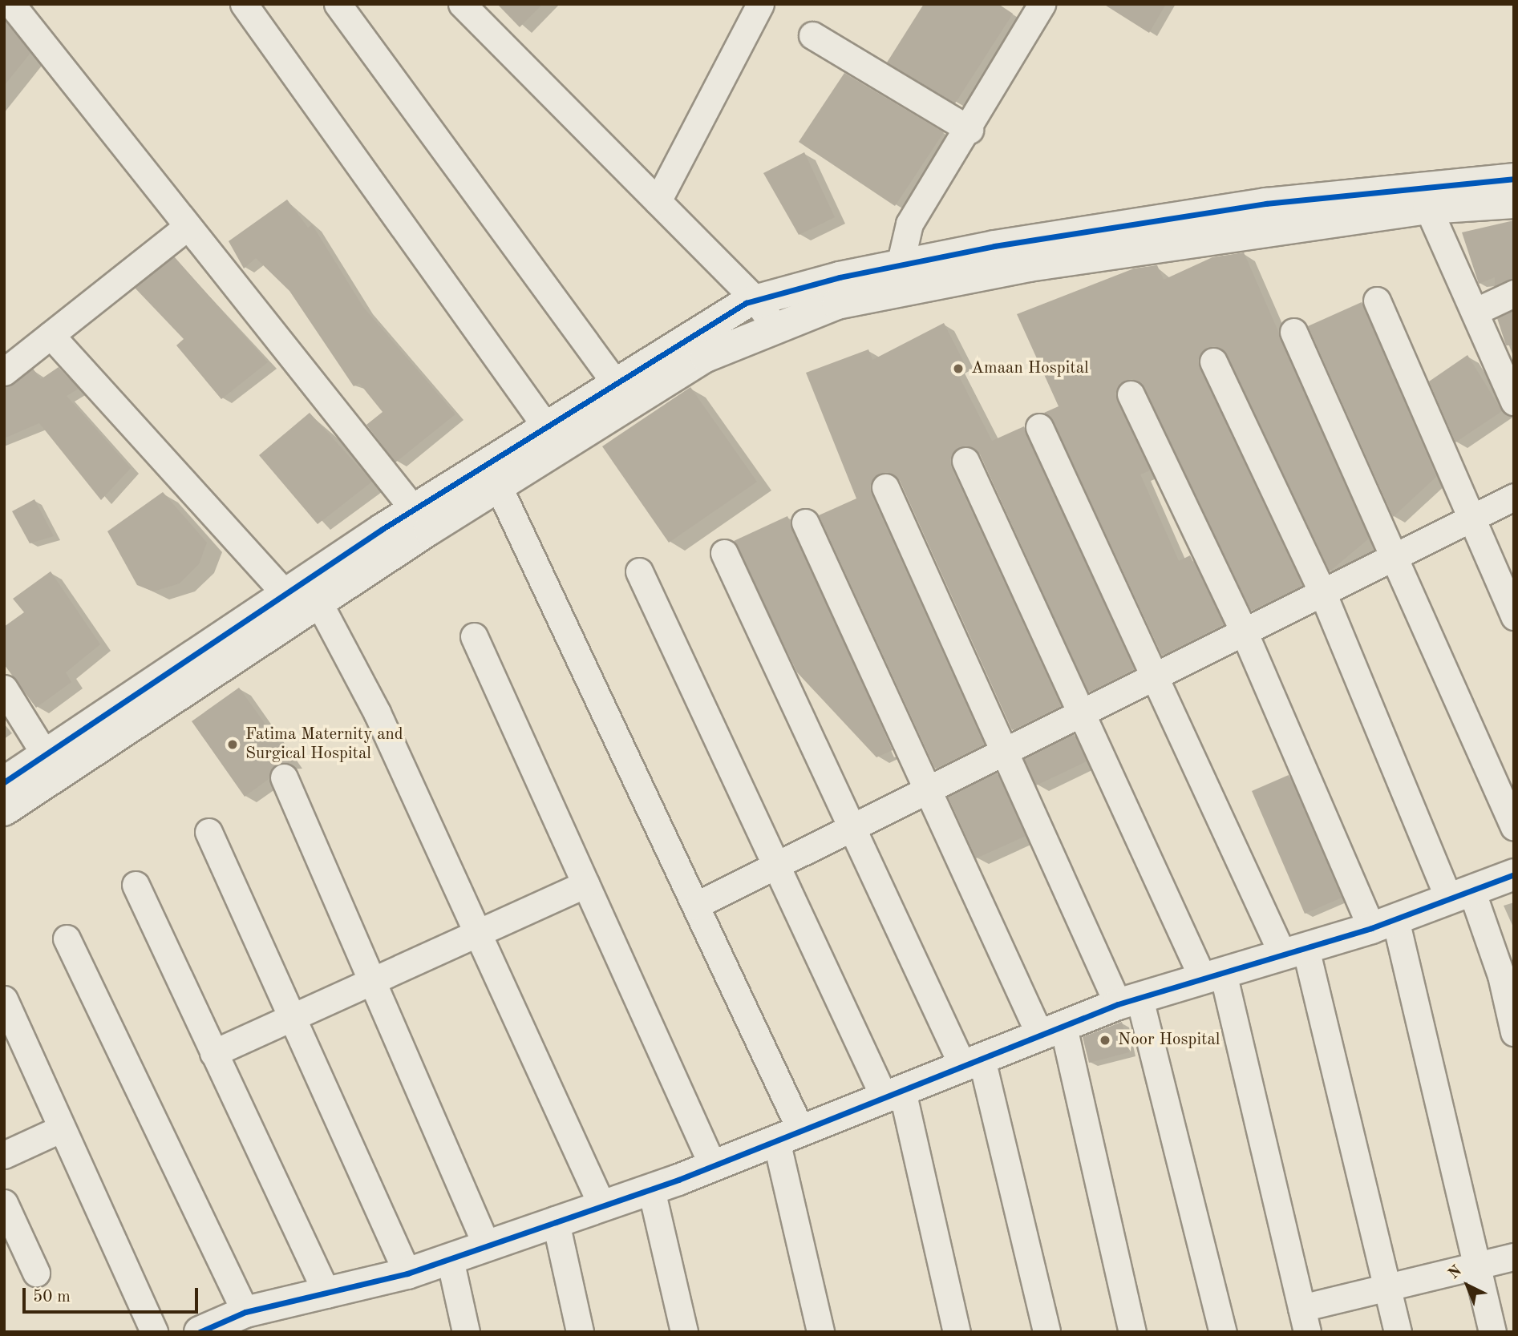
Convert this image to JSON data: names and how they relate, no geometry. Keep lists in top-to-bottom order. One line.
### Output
{"places":["Amaan Hospital","Fatima Maternity and Surgical Hospital","Noor Hospital"],"scale_bar":"50 m","north":"top left"}
